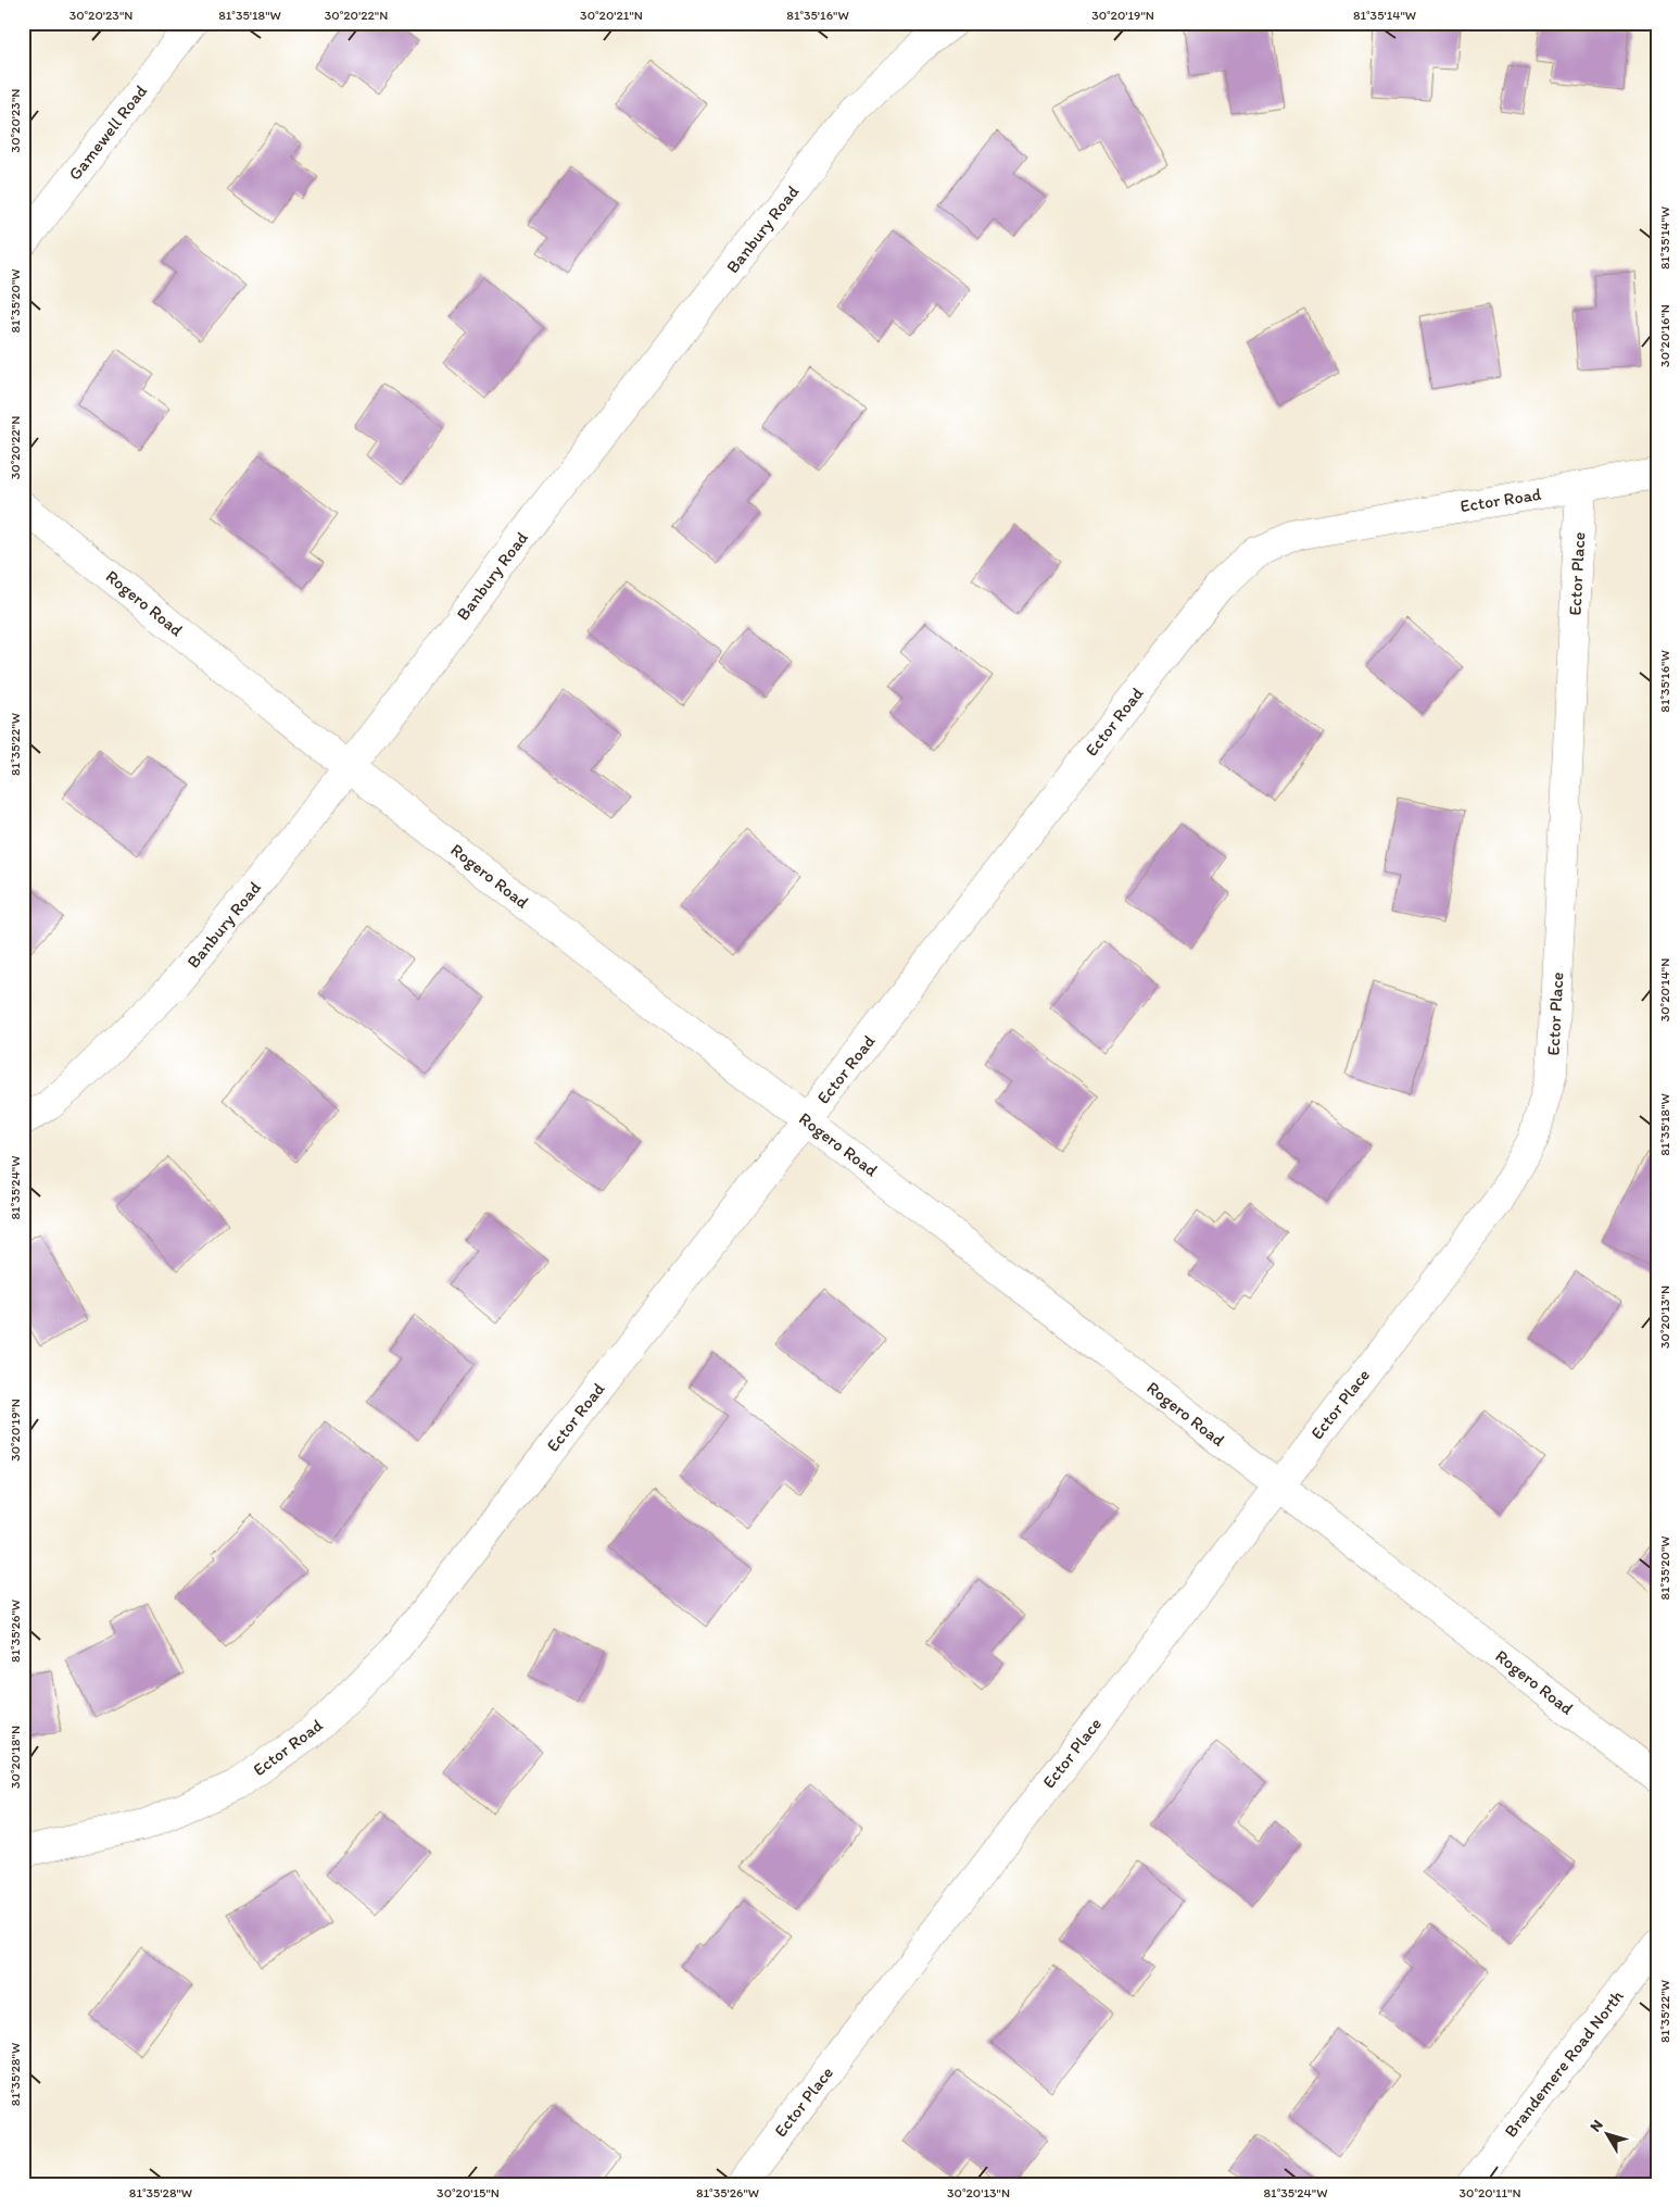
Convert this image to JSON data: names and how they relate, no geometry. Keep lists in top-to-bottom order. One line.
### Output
{"streets":{"street":["Gamewell Road","Banbury Road","Ector Road","Ector Place","Rogero Road","Brandemere Road North"]},"crossings":[["Banbury Road","Rogero Road"],["Ector Road","Ector Place"],["Ector Road","Rogero Road"],["Ector Place","Rogero Road"]],"north":"top left","coordinates":["30°20'23\"N","81°35'18\"W","30°20'22\"N","30°20'21\"N","81°35'16\"W","30°20'19\"N","81°35'14\"W","81°35'20\"W","30°20'16\"N","81°35'22\"W","30°20'14\"N","81°35'24\"W","30°20'13\"N","81°35'26\"W","30°20'18\"N","81°35'28\"W","30°20'15\"N","30°20'11\"N"]}
